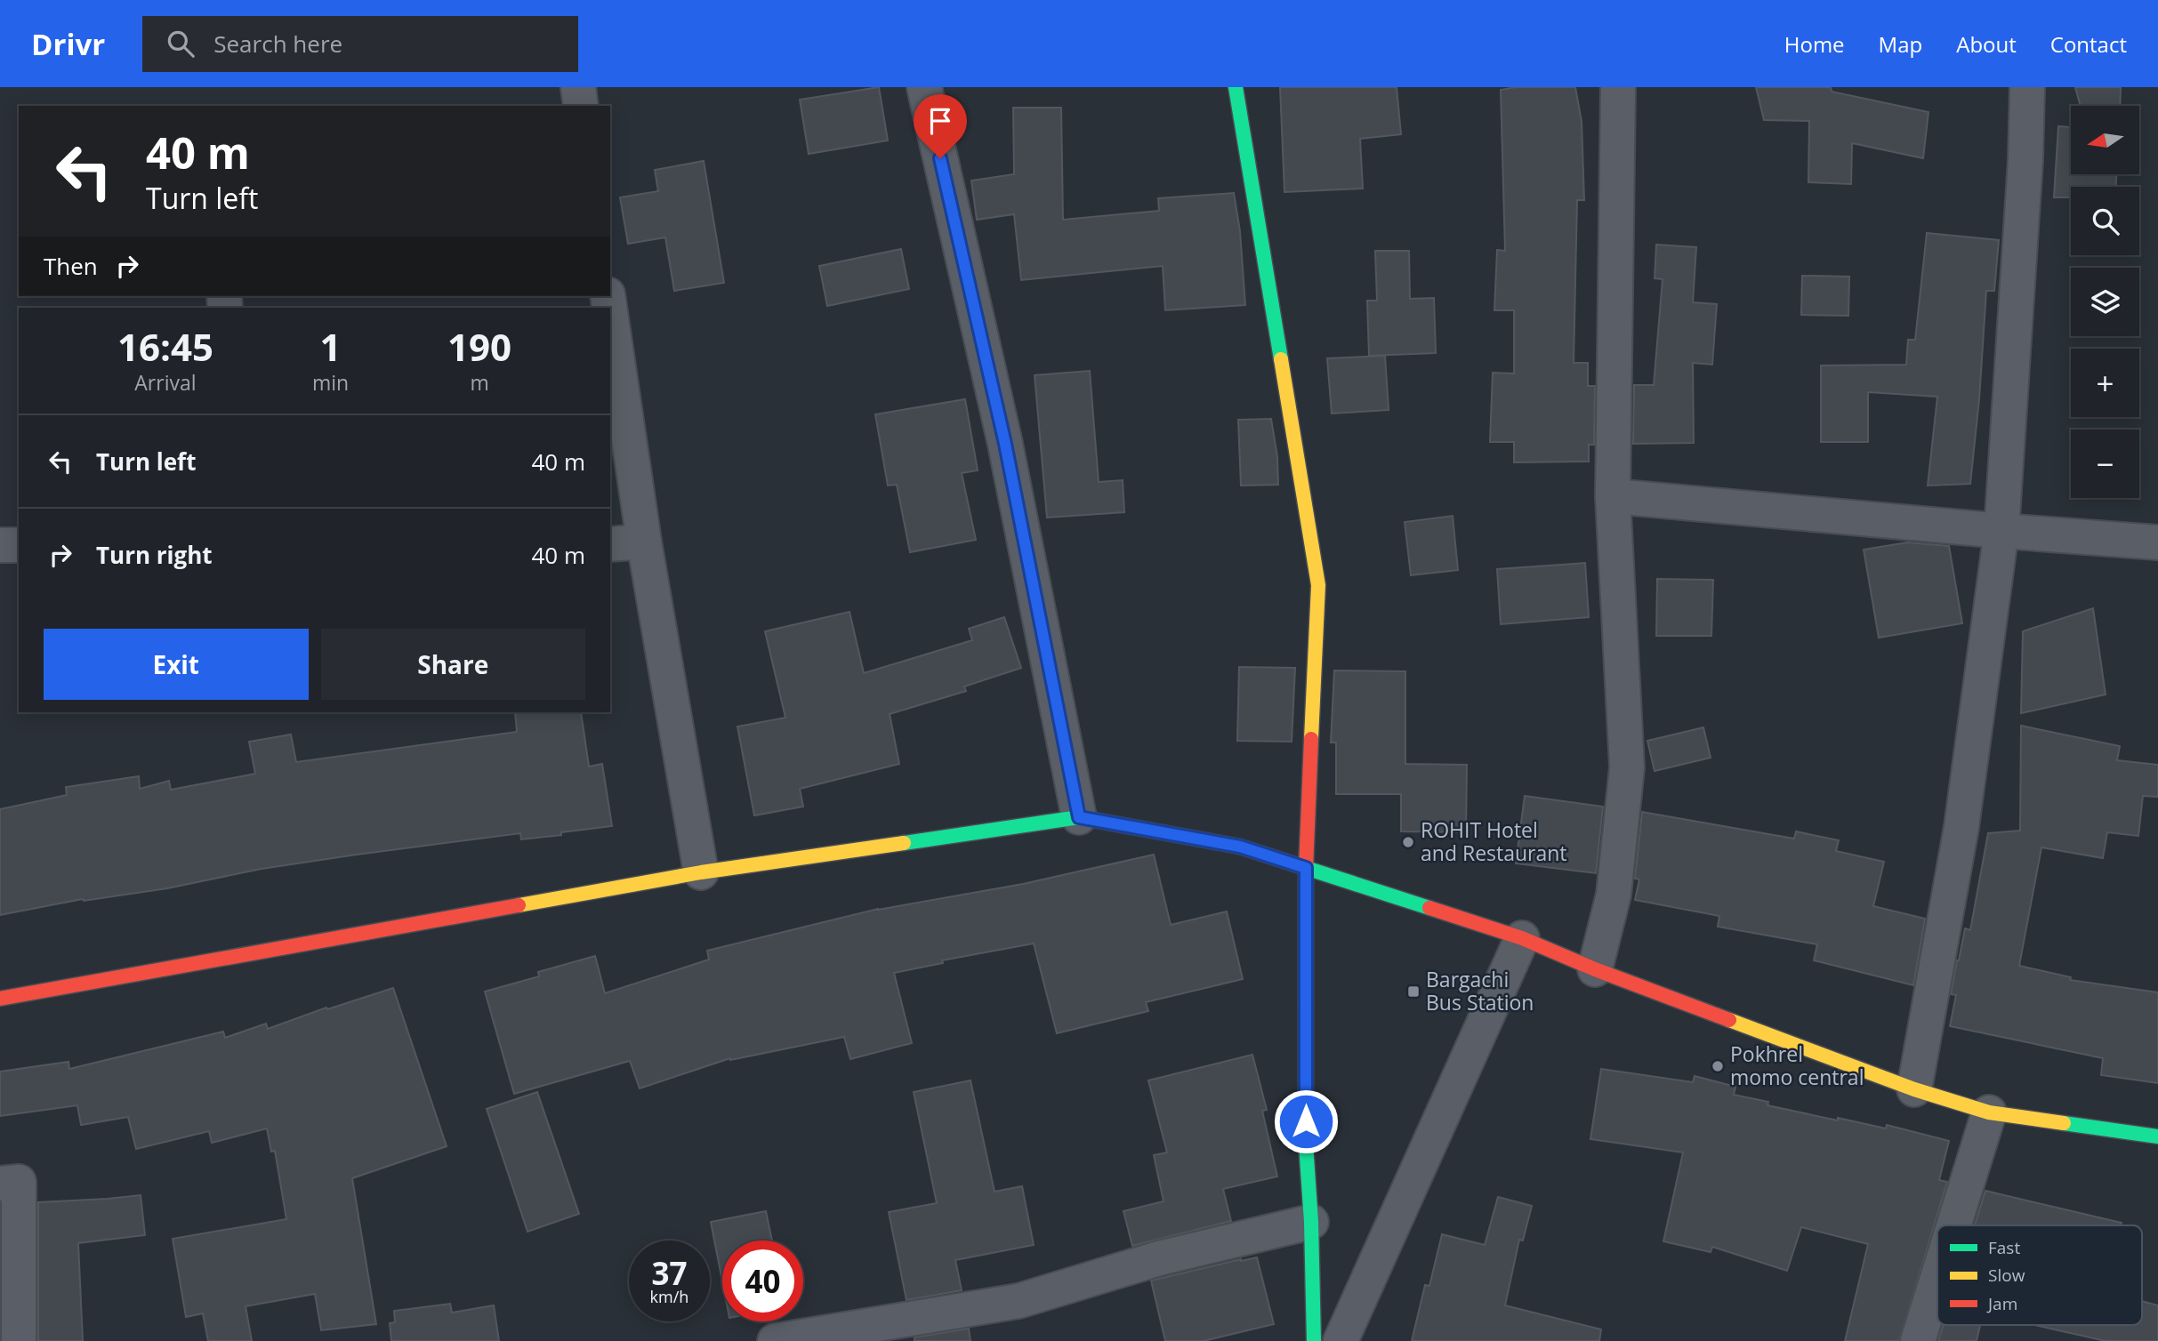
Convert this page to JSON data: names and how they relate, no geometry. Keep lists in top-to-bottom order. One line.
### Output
{"places":{"other":["ROHIT Hotel and Restaurant","Pokhrel momo central"],"transit":["Bargachi Bus Station"]},"legend":["Fast","Slow","Jam"],"north":"left","page":{"header":"Drivr","search":"Search here","nav":["Home","Map","About","Contact"],"map_buttons":["+","−"],"turn":["40 m","Turn left"],"then":"Then","eta":["16:45","Arrival","1","min","190","m"],"list":[{"name":"Turn left","value":"40 m"},{"name":"Turn right","value":"40 m"}],"buttons":["Exit","Share"],"speed":"37 km/h","limit":"40"}}
